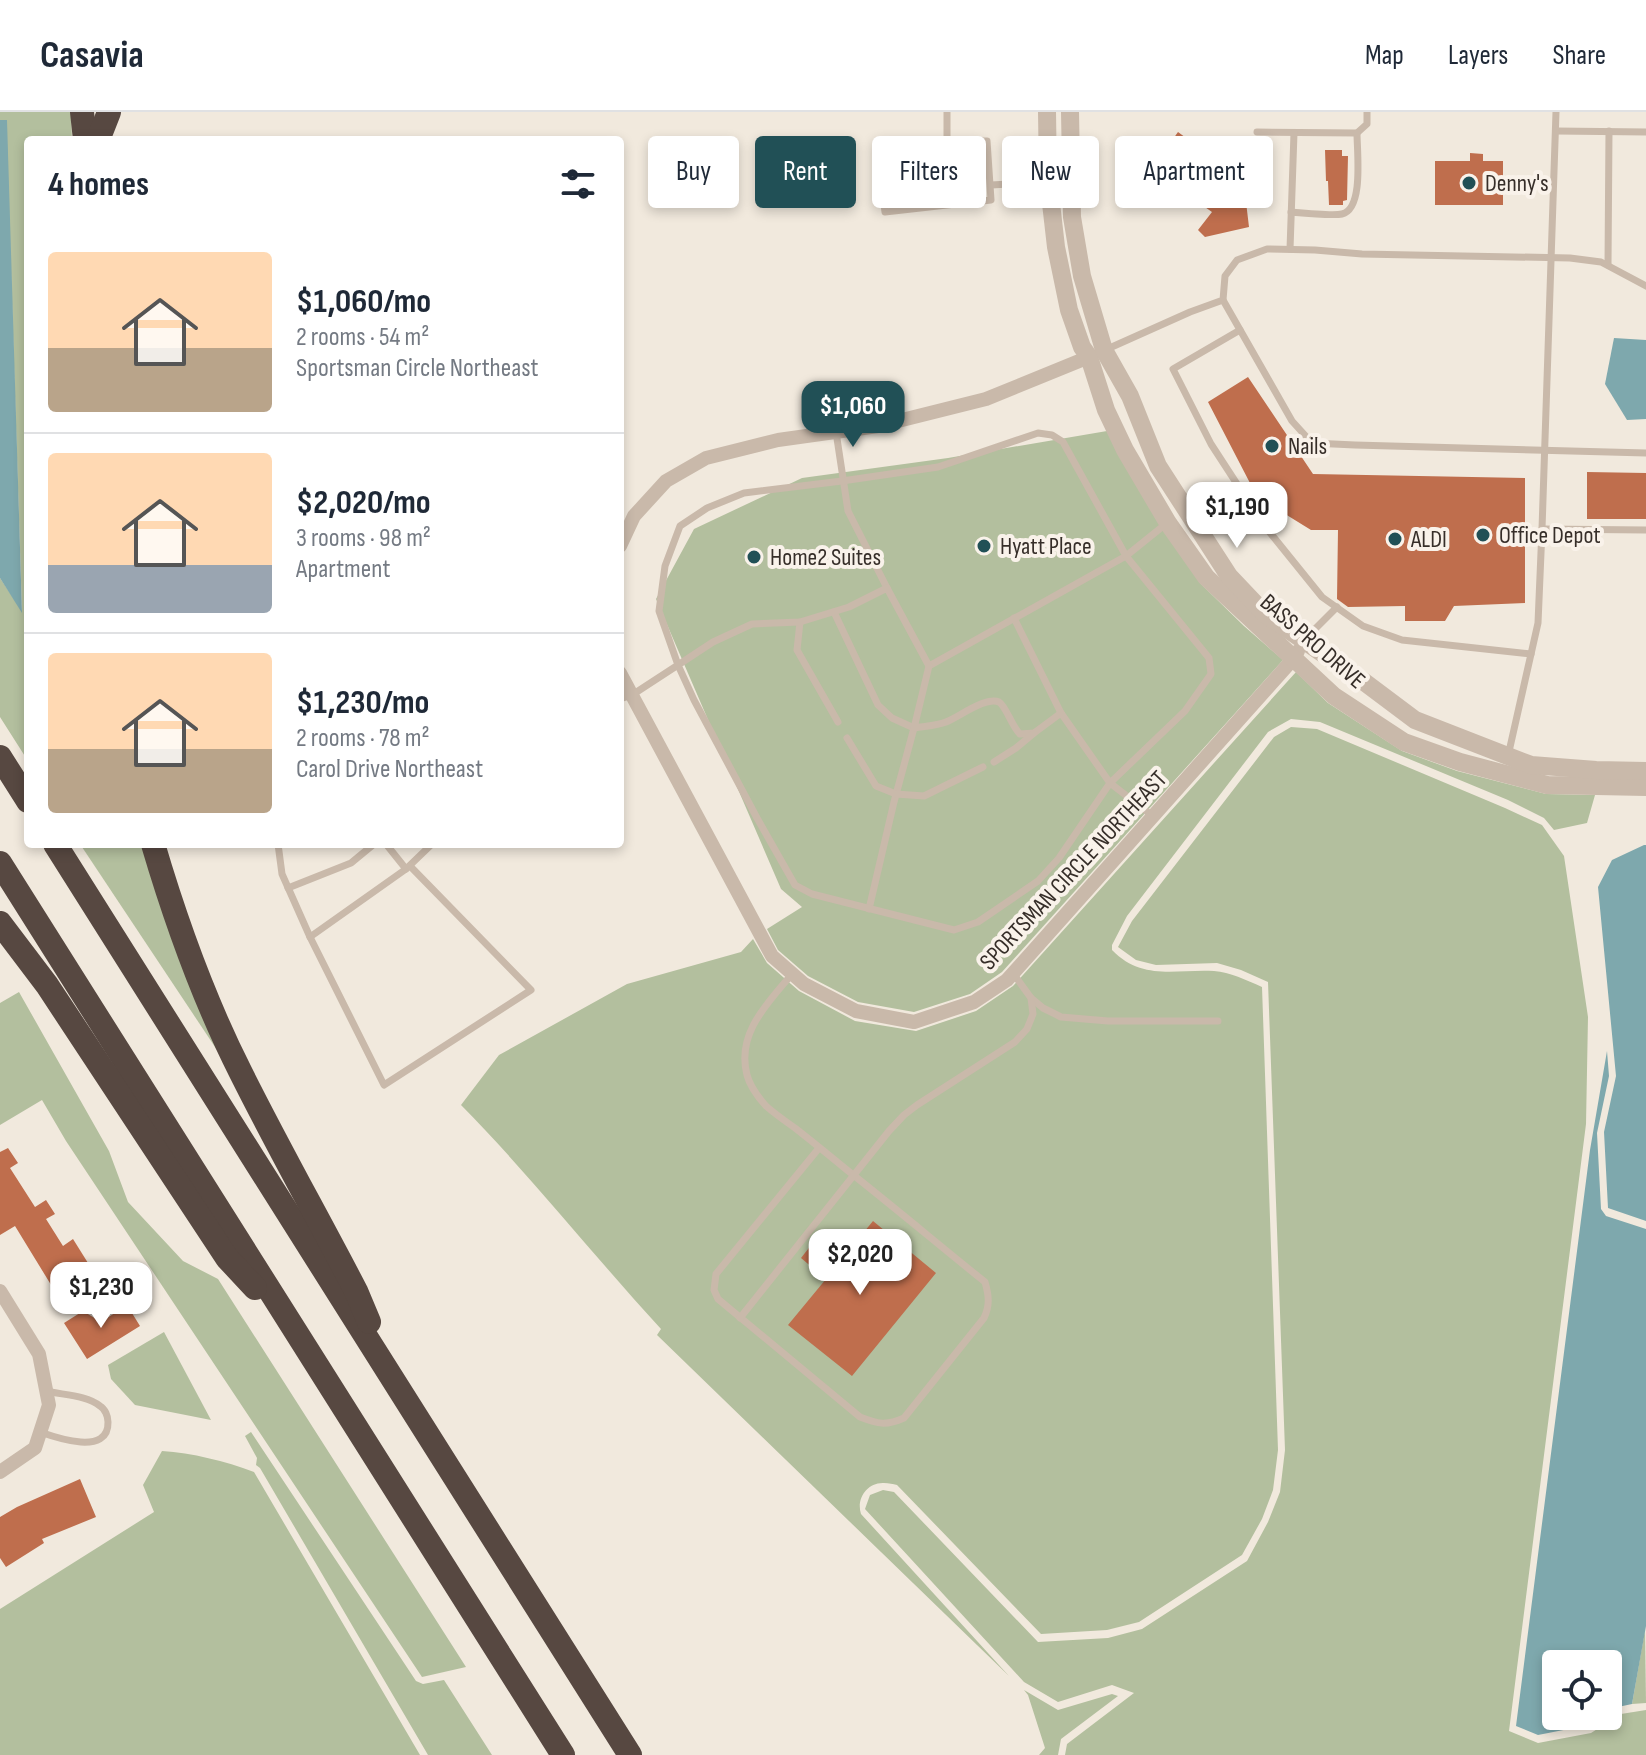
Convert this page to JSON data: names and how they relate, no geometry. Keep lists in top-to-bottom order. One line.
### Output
{"streets":{"street":["BASS PRO DRIVE","SPORTSMAN CIRCLE NORTHEAST"]},"crossings":[["BASS PRO DRIVE","SPORTSMAN CIRCLE NORTHEAST"]],"places":["Denny's","Nails","Office Depot","ALDI","Hyatt Place","Home2 Suites"],"page":{"header":"Casavia","nav":["Map","Layers","Share"],"chip":["Buy","Rent","Filters","New","Apartment"],"heading":"4 homes","list":[{"name":"$1,060/mo","note":"2 rooms · 54 m² · Sportsman Circle Northeast"},{"name":"$2,020/mo","note":"3 rooms · 98 m² · Apartment"},{"name":"$1,230/mo","note":"2 rooms · 78 m² · Carol Drive Northeast"}],"price":["$1,060","$1,190","$2,020","$1,230"]}}
